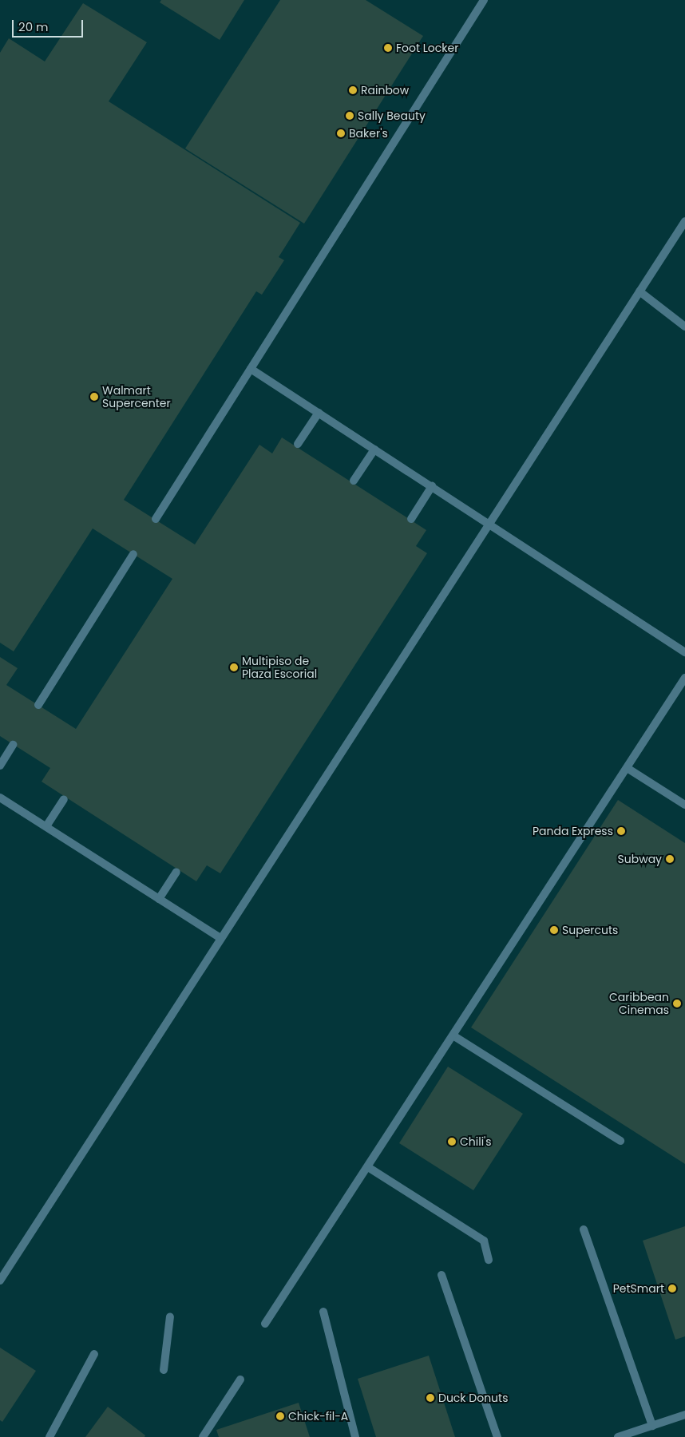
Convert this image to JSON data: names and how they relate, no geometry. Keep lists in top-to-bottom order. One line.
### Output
{"places":["Foot Locker","Rainbow","Sally Beauty","Baker's","Walmart Supercenter","Multipiso de Plaza Escorial","Panda Express","Subway","Supercuts","Caribbean Cinemas","Chili's","PetSmart","Duck Donuts","Chick-fil-A"],"scale_bar":"20 m"}
